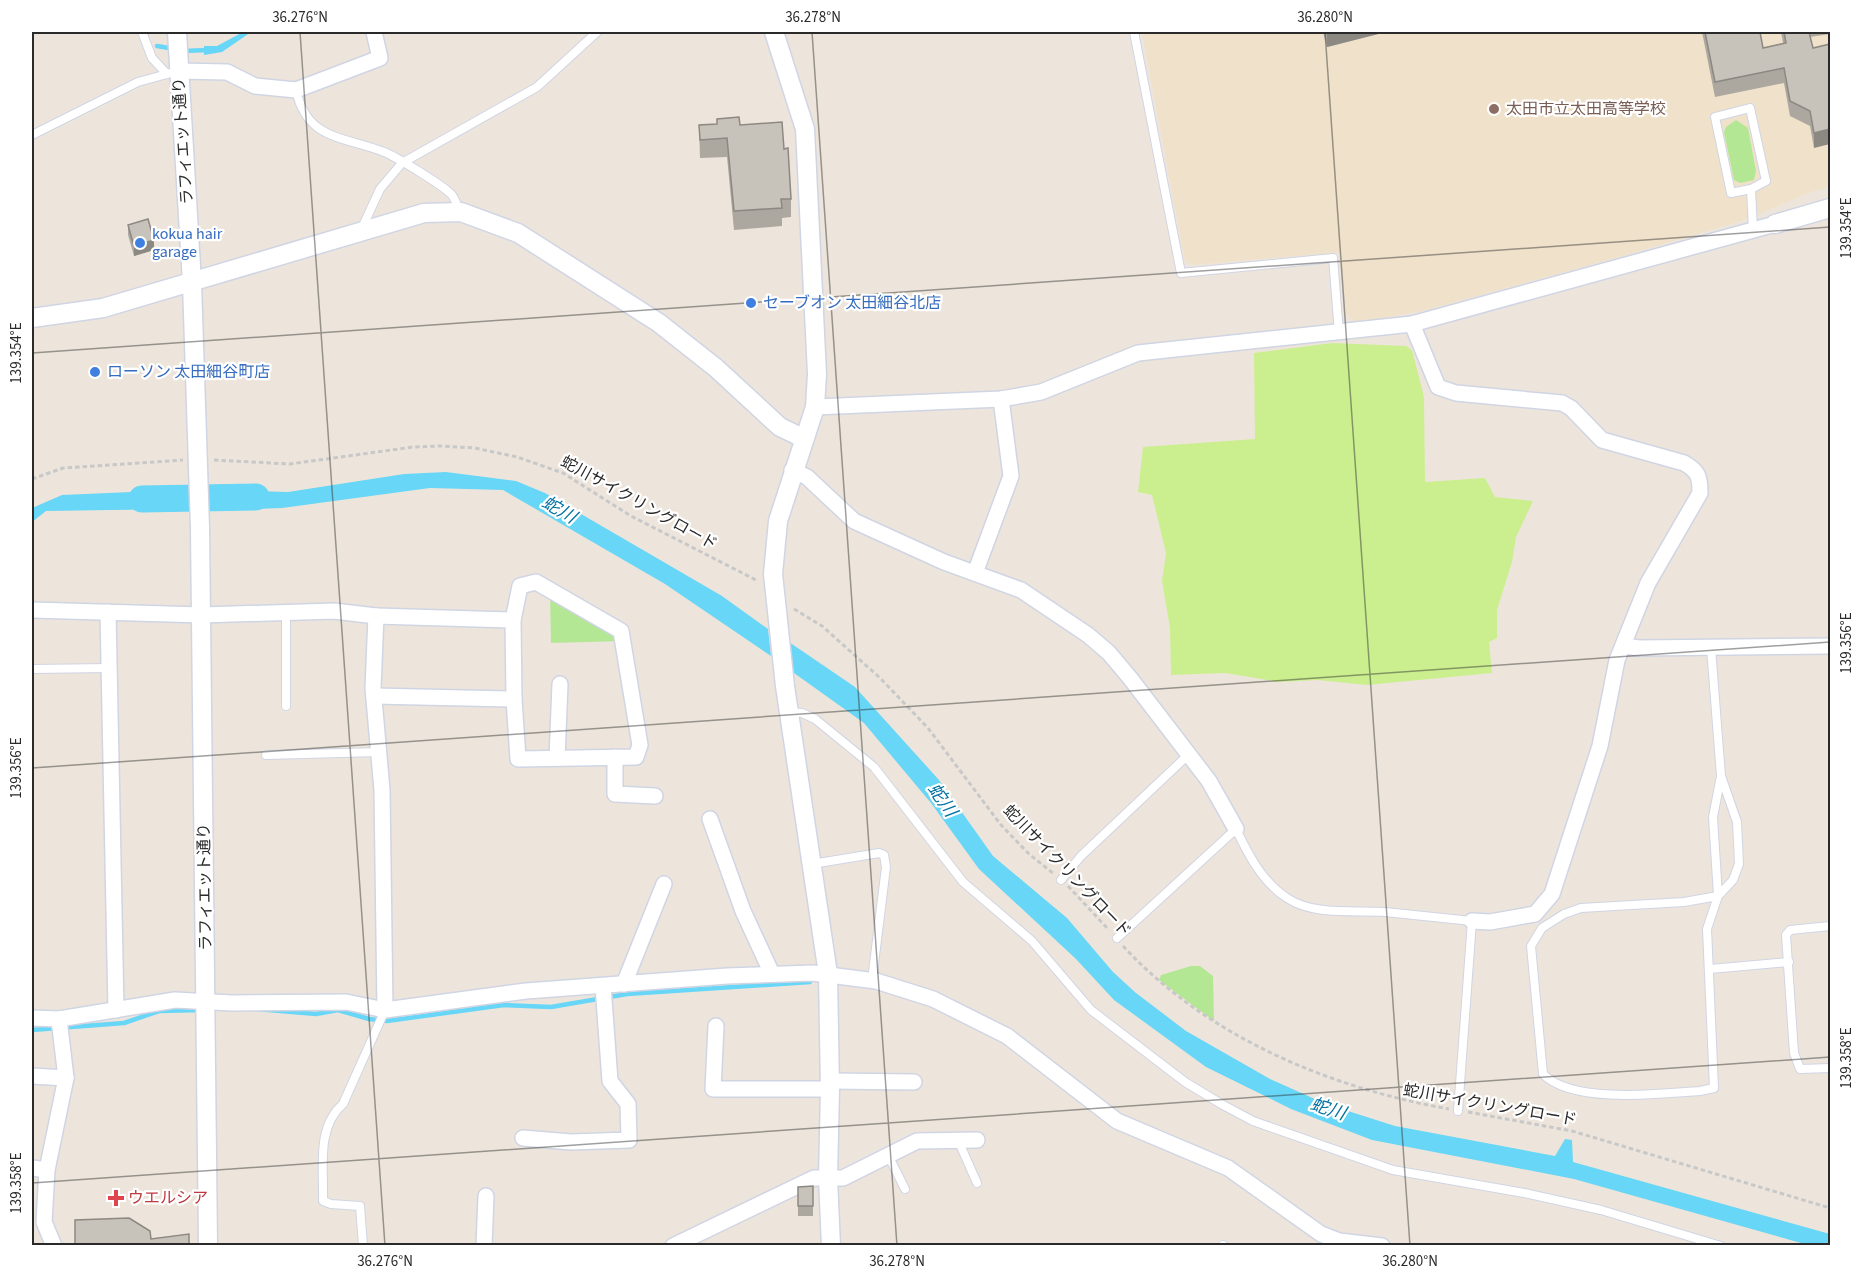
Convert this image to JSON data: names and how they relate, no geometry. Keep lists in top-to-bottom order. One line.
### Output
{"streets":{"street":["ラフィエット通り"],"path":["蛇川サイクリングロード"]},"crossings":[["ラフィエット通り","蛇川サイクリングロード"]],"water":["蛇川"],"places":{"other":["太田市立太田高等学校","kokua hair garage","セーブオン 太田細谷北店","ローソン 太田細谷町店"],"health":["ウエルシア"]},"coordinates":["36.276°N","36.278°N","36.280°N","139.354°E","139.356°E","139.358°E"]}
